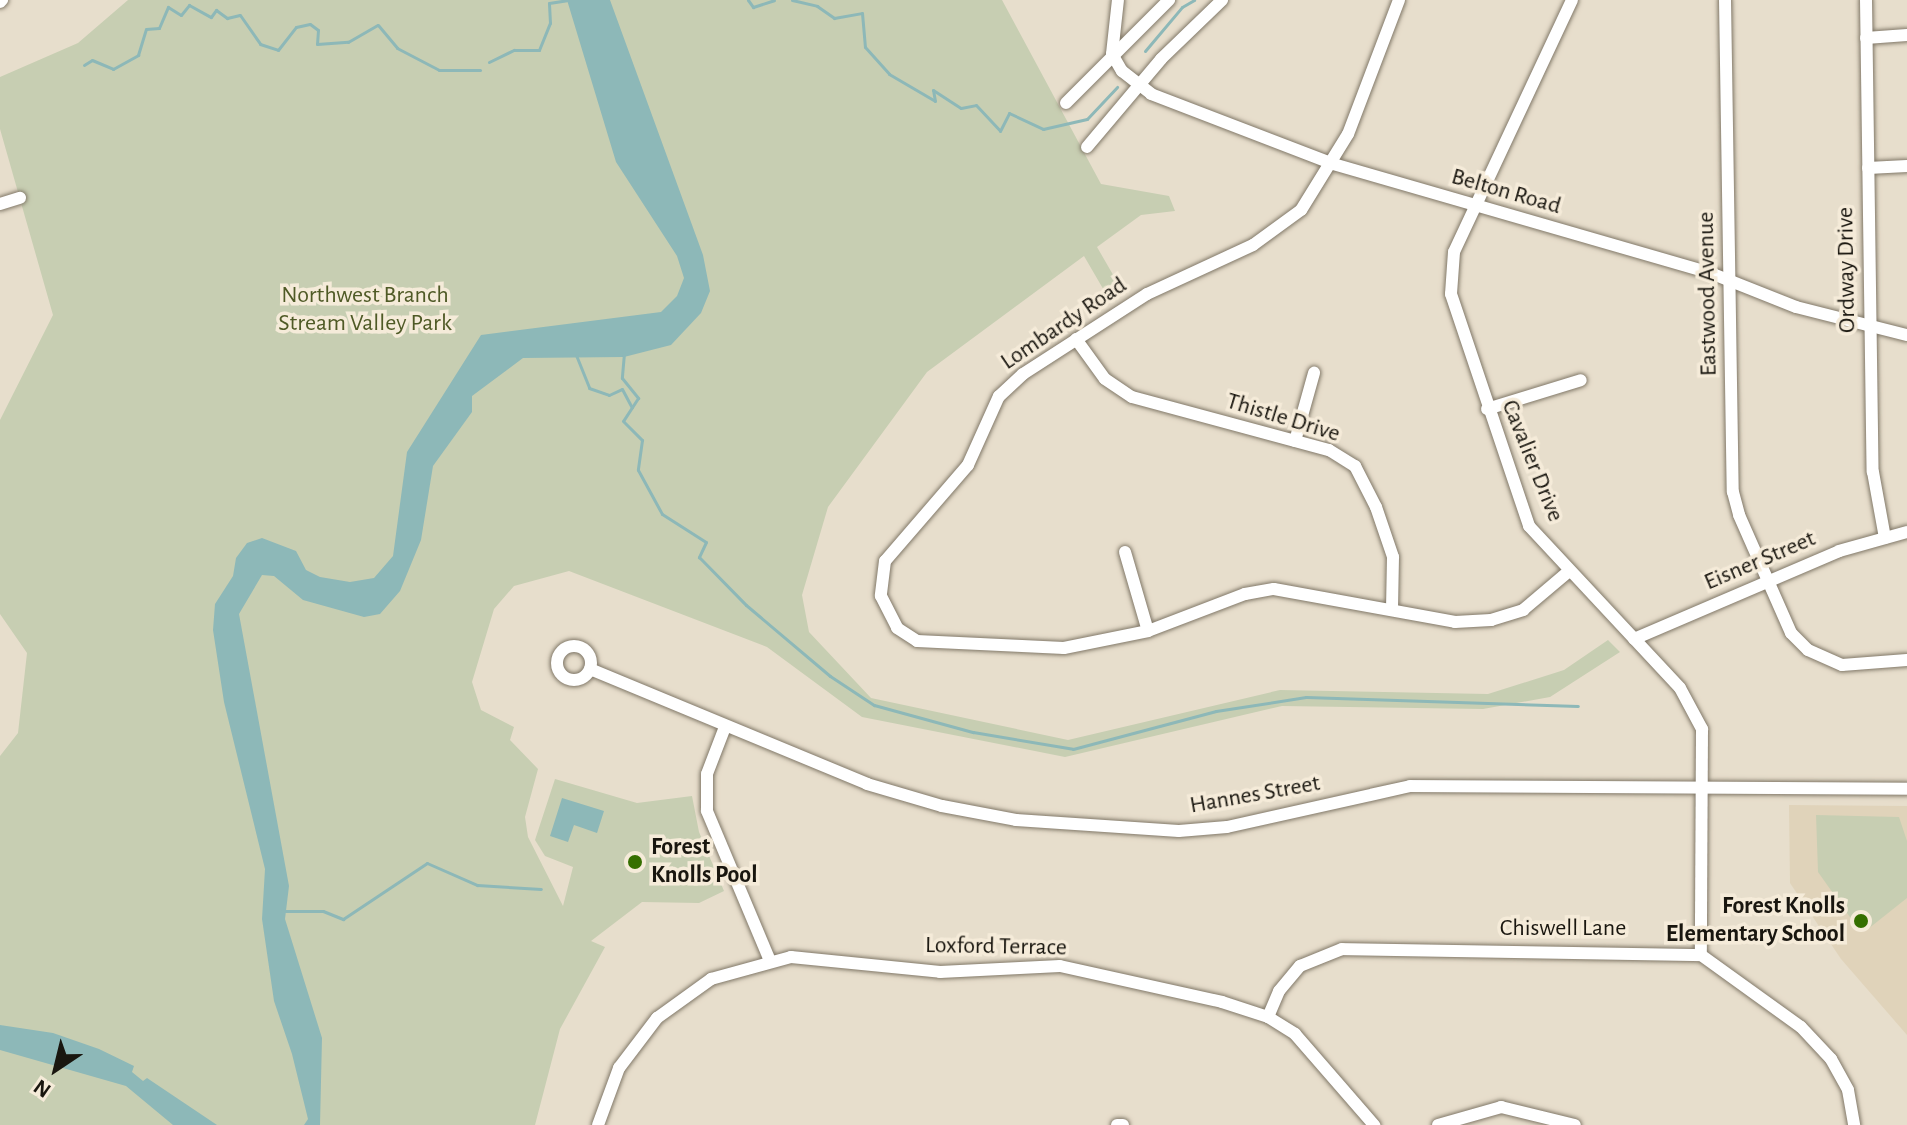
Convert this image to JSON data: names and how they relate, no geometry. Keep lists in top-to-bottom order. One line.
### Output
{"streets":{"street":["Belton Road","Ordway Drive","Eastwood Avenue","Lombardy Road","Thistle Drive","Cavalier Drive","Eisner Street","Hannes Street","Chiswell Lane","Loxford Terrace"]},"crossings":[["Belton Road","Ordway Drive"],["Belton Road","Eastwood Avenue"],["Belton Road","Lombardy Road"],["Belton Road","Cavalier Drive"],["Ordway Drive","Eisner Street"],["Eastwood Avenue","Eisner Street"],["Lombardy Road","Thistle Drive"],["Lombardy Road","Cavalier Drive"],["Cavalier Drive","Eisner Street"],["Cavalier Drive","Hannes Street"],["Cavalier Drive","Chiswell Lane"],["Chiswell Lane","Loxford Terrace"]],"parks":["Northwest Branch Stream Valley Park"],"places":["Forest Knolls Pool","Forest Knolls Elementary School"],"north":"bottom left"}
